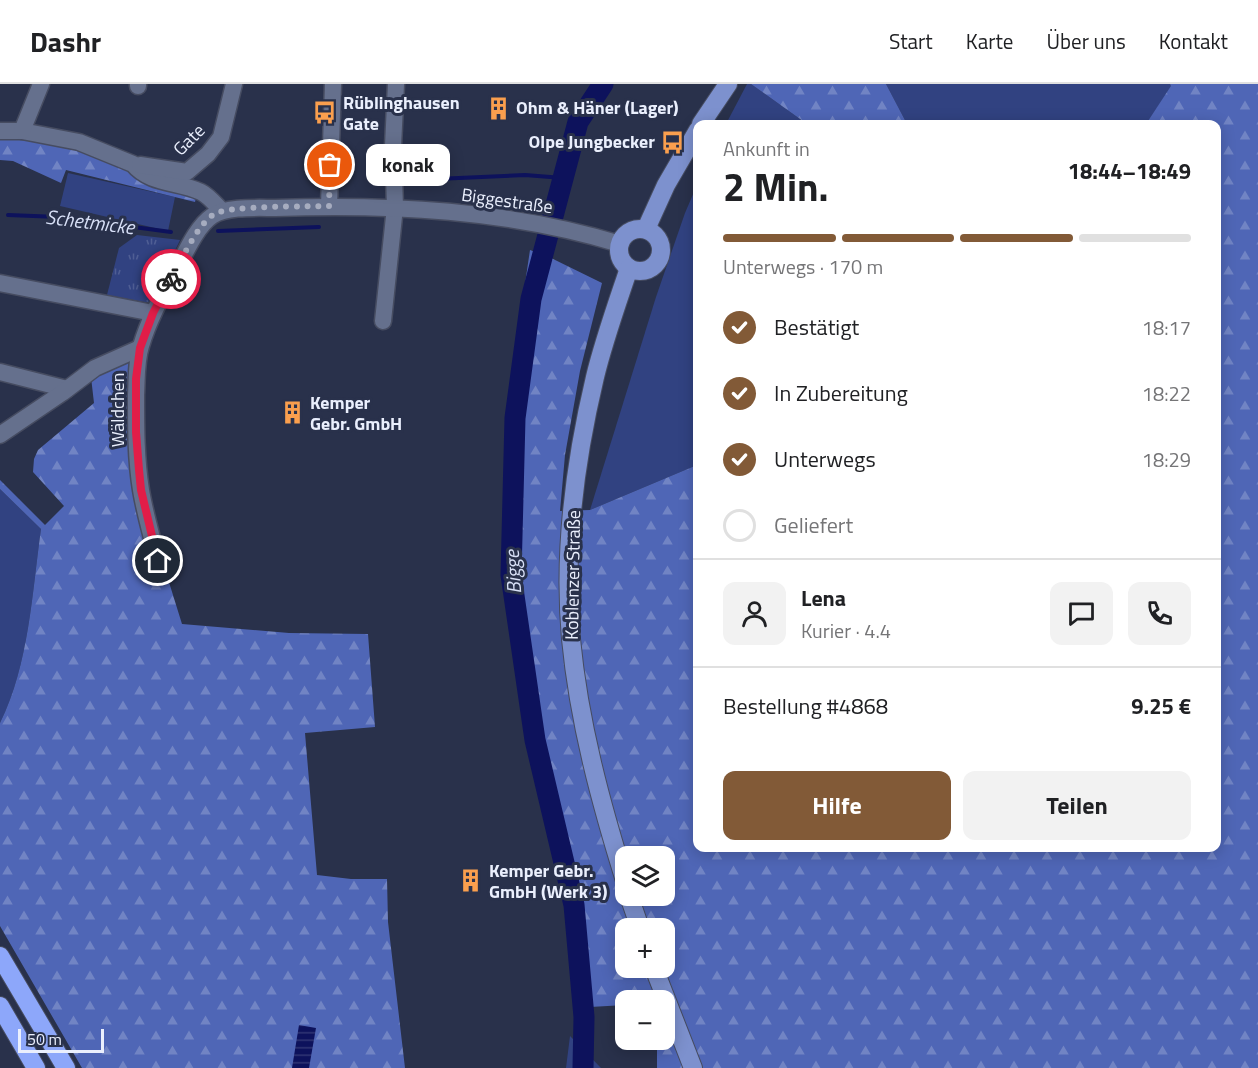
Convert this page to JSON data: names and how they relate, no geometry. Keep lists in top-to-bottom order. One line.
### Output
{"streets":{"main road":["Koblenzer Straße"],"street":["Gate","Biggestraße","Wäldchen"]},"crossings":[["Biggestraße","Koblenzer Straße"]],"water":["Schetmicke","Bigge"],"places":{"building":["Ohm & Häner (Lager)","Kemper Gebr. GmbH","Kemper Gebr. GmbH (Werk 3)"],"bus stop":["Rüblinghausen Gate","Olpe Jungbecker"],"other":["konak"]},"scale_bar":"50 m","page":{"header":"Dashr","nav":["Start","Karte","Über uns","Kontakt"],"heading":["2 Min.","Ankunft in","18:44–18:49"],"panel":["Lena","Kurier · 4.4","Bestellung #4868","9.25 €"],"bubble":"konak","bar":"Unterwegs · 170 m","list":[["Bestätigt","18:17"],["In Zubereitung","18:22"],["Unterwegs","18:29"],"Geliefert"],"buttons":["Hilfe","Teilen"],"map_buttons":["+","−"],"scale":"50 m"}}
